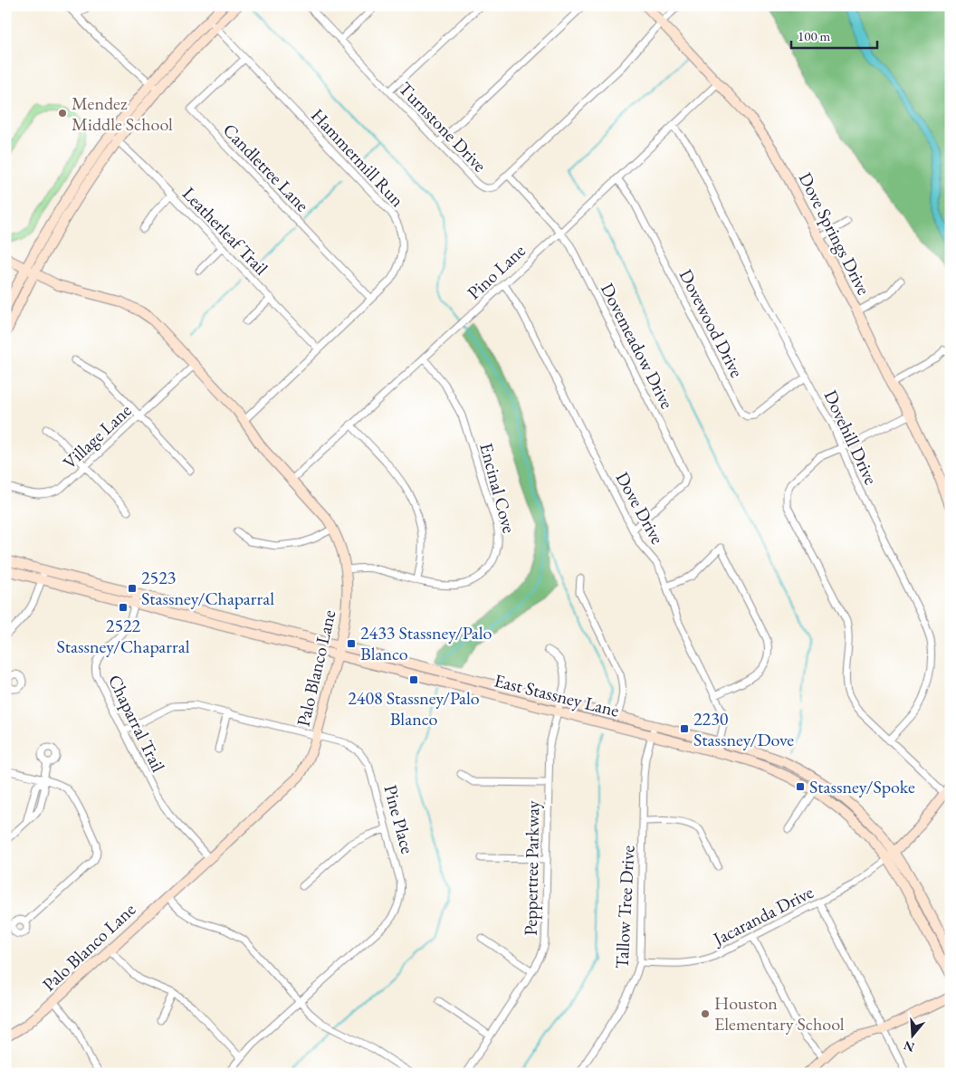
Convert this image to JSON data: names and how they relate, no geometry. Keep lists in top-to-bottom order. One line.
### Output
{"streets":{"main road":["Dove Springs Drive","Palo Blanco Lane","East Stassney Lane"],"street":["Turnstone Drive","Hammermill Run","Candletree Lane","Leatherleaf Trail","Pino Lane","Dovewood Drive","Dovemeadow Drive","Village Lane","Dovehill Drive","Encinal Cove","Dove Drive","Chaparral Trail","Pine Place","Peppertree Parkway","Tallow Tree Drive","Jacaranda Drive"]},"crossings":[["Turnstone Drive","Dove Springs Drive"],["Turnstone Drive","Dovemeadow Drive"],["Hammermill Run","Candletree Lane"],["Hammermill Run","Leatherleaf Trail"],["Hammermill Run","Palo Blanco Lane"],["Dove Springs Drive","Pino Lane"],["Pino Lane","Dovewood Drive"],["Pino Lane","Dovemeadow Drive"],["Pino Lane","Dovehill Drive"],["Pino Lane","Encinal Cove"],["Pino Lane","Dove Drive"],["Pino Lane","Palo Blanco Lane"],["Dovewood Drive","Dovehill Drive"],["Dovemeadow Drive","Dove Drive"],["Village Lane","Palo Blanco Lane"],["Encinal Cove","Palo Blanco Lane"],["Dove Drive","East Stassney Lane"],["Palo Blanco Lane","East Stassney Lane"],["Palo Blanco Lane","Chaparral Trail"],["Palo Blanco Lane","Pine Place"],["East Stassney Lane","Chaparral Trail"],["East Stassney Lane","Peppertree Parkway"],["East Stassney Lane","Tallow Tree Drive"],["East Stassney Lane","Jacaranda Drive"],["Chaparral Trail","Pine Place"],["Tallow Tree Drive","Jacaranda Drive"]],"places":{"other":["Mendez Middle School","Houston Elementary School"],"transit":["2523 Stassney/Chaparral","2522 Stassney/Chaparral","2433 Stassney/Palo Blanco","2408 Stassney/Palo Blanco","2230 Stassney/Dove","Stassney/Spoke"]},"scale_bar":"100 m","north":"bottom"}
